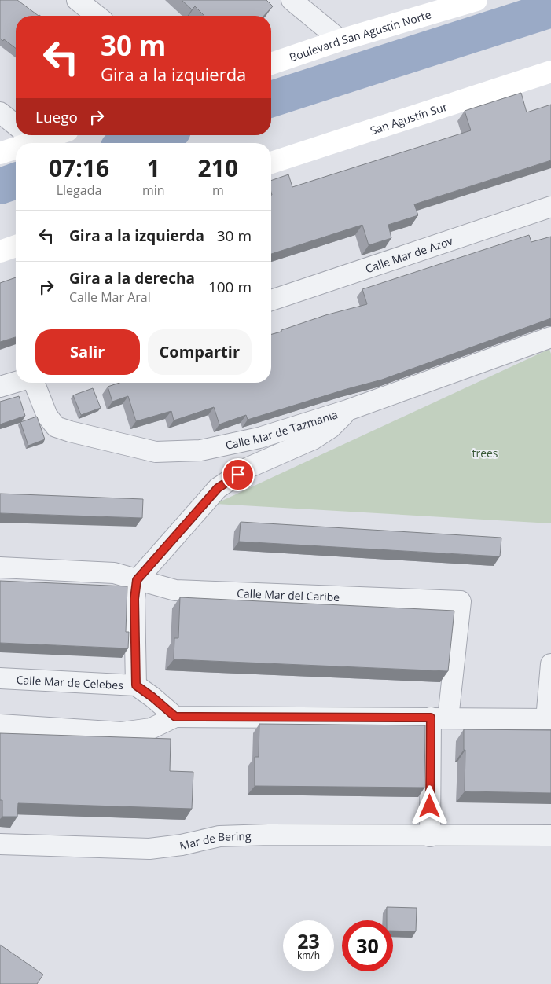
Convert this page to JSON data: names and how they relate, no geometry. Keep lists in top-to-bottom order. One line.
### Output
{"streets":{"main road":["Boulevard San Agustín Norte","San Agustín Sur"],"street":["Calle Mar de Azov","Calle Mar de Tazmania","Calle Mar del Caribe","Calle Mar de Celebes","Mar de Bering"]},"parks":["trees"],"page":{"turn":["30 m","Gira a la izquierda"],"then":"Luego","eta":["07:16","Llegada","1","min","210","m"],"list":[{"name":"Gira a la izquierda","value":"30 m"},{"name":"Gira a la derecha","note":"Calle Mar Aral","value":"100 m"}],"buttons":["Salir","Compartir"],"speed":"23 km/h","limit":"30"}}
